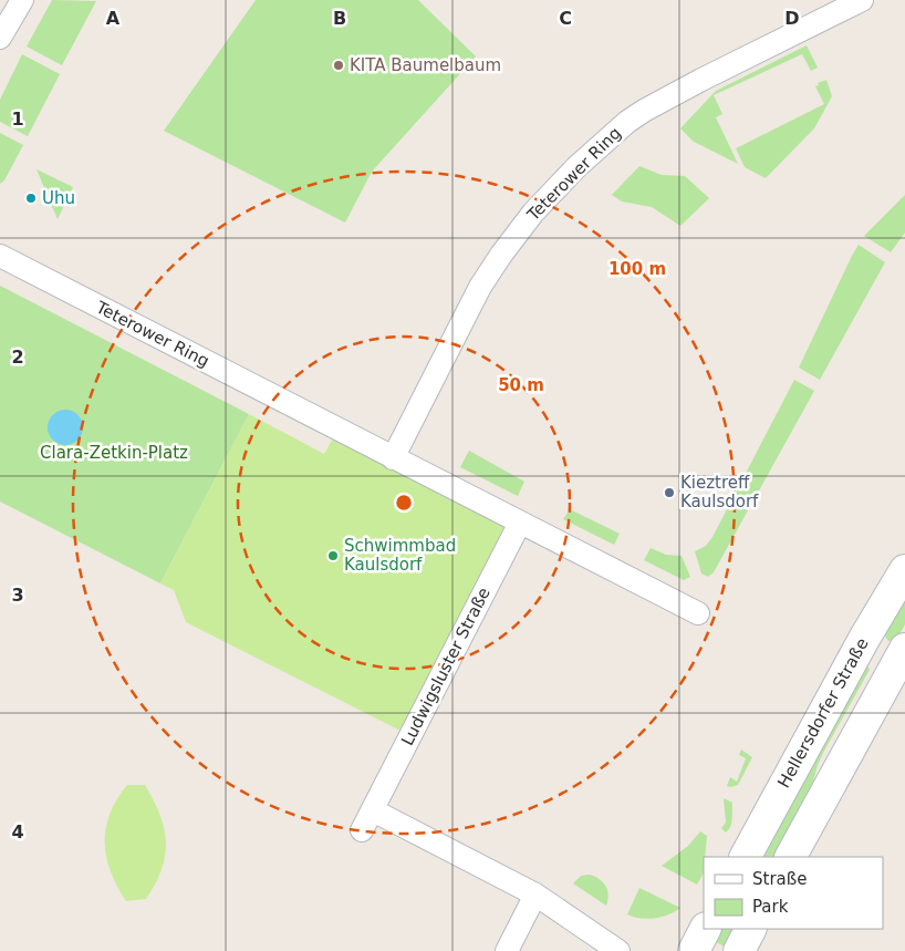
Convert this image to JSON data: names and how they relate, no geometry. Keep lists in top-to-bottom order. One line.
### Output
{"streets":{"main road":["Hellersdorfer Straße"],"street":["Teterower Ring","Ludwigsluster Straße"]},"crossings":[["Teterower Ring","Ludwigsluster Straße"]],"parks":["Clara-Zetkin-Platz"],"places":["KITA Baumelbaum","Uhu","Kieztreff Kaulsdorf","Schwimmbad Kaulsdorf"],"legend":["Straße","Park"],"grid":{"columns":["A","B","C","D"],"rows":["1","2","3","4"]},"rings":["100 m","50 m"]}
